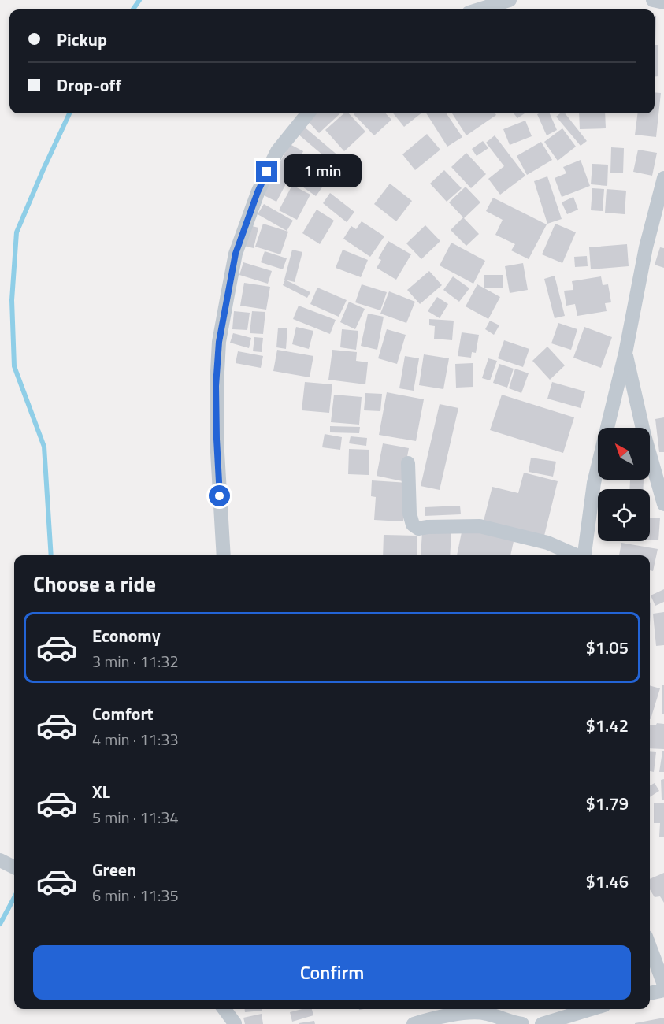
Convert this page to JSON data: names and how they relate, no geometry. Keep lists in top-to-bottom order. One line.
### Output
{"north":"top left","page":{"banner":["Pickup","Drop-off"],"bubble":"1 min","heading":"Choose a ride","list":[{"name":"Economy","note":"3 min · 11:32","value":"$1.05"},{"name":"Comfort","note":"4 min · 11:33","value":"$1.42"},{"name":"XL","note":"5 min · 11:34","value":"$1.79"},{"name":"Green","note":"6 min · 11:35","value":"$1.46"}],"buttons":"Confirm"}}
